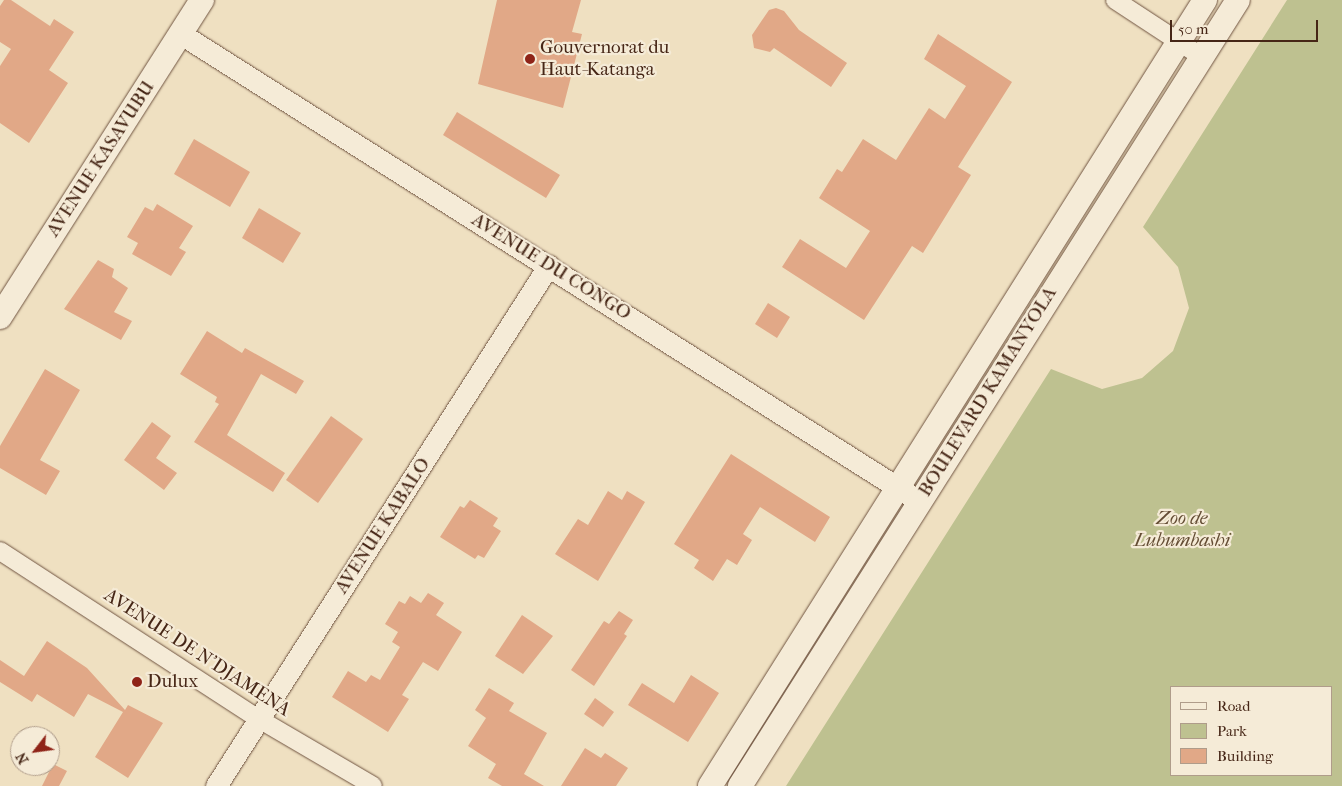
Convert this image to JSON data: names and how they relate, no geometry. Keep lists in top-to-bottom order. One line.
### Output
{"streets":{"main road":["AVENUE KASAVUBU","BOULEVARD KAMANYOLA"],"street":["AVENUE DU CONGO","AVENUE KABALO","AVENUE DE N'DJAMENA"]},"crossings":[["AVENUE KASAVUBU","AVENUE DU CONGO"],["AVENUE DU CONGO","BOULEVARD KAMANYOLA"],["AVENUE DU CONGO","AVENUE KABALO"],["AVENUE KABALO","AVENUE DE N'DJAMENA"]],"parks":["Zoo de Lubumbashi"],"places":["Gouvernorat du Haut-Katanga","Dulux"],"legend":["Road","Park","Building"],"scale_bar":"50 m","north":"bottom left"}
